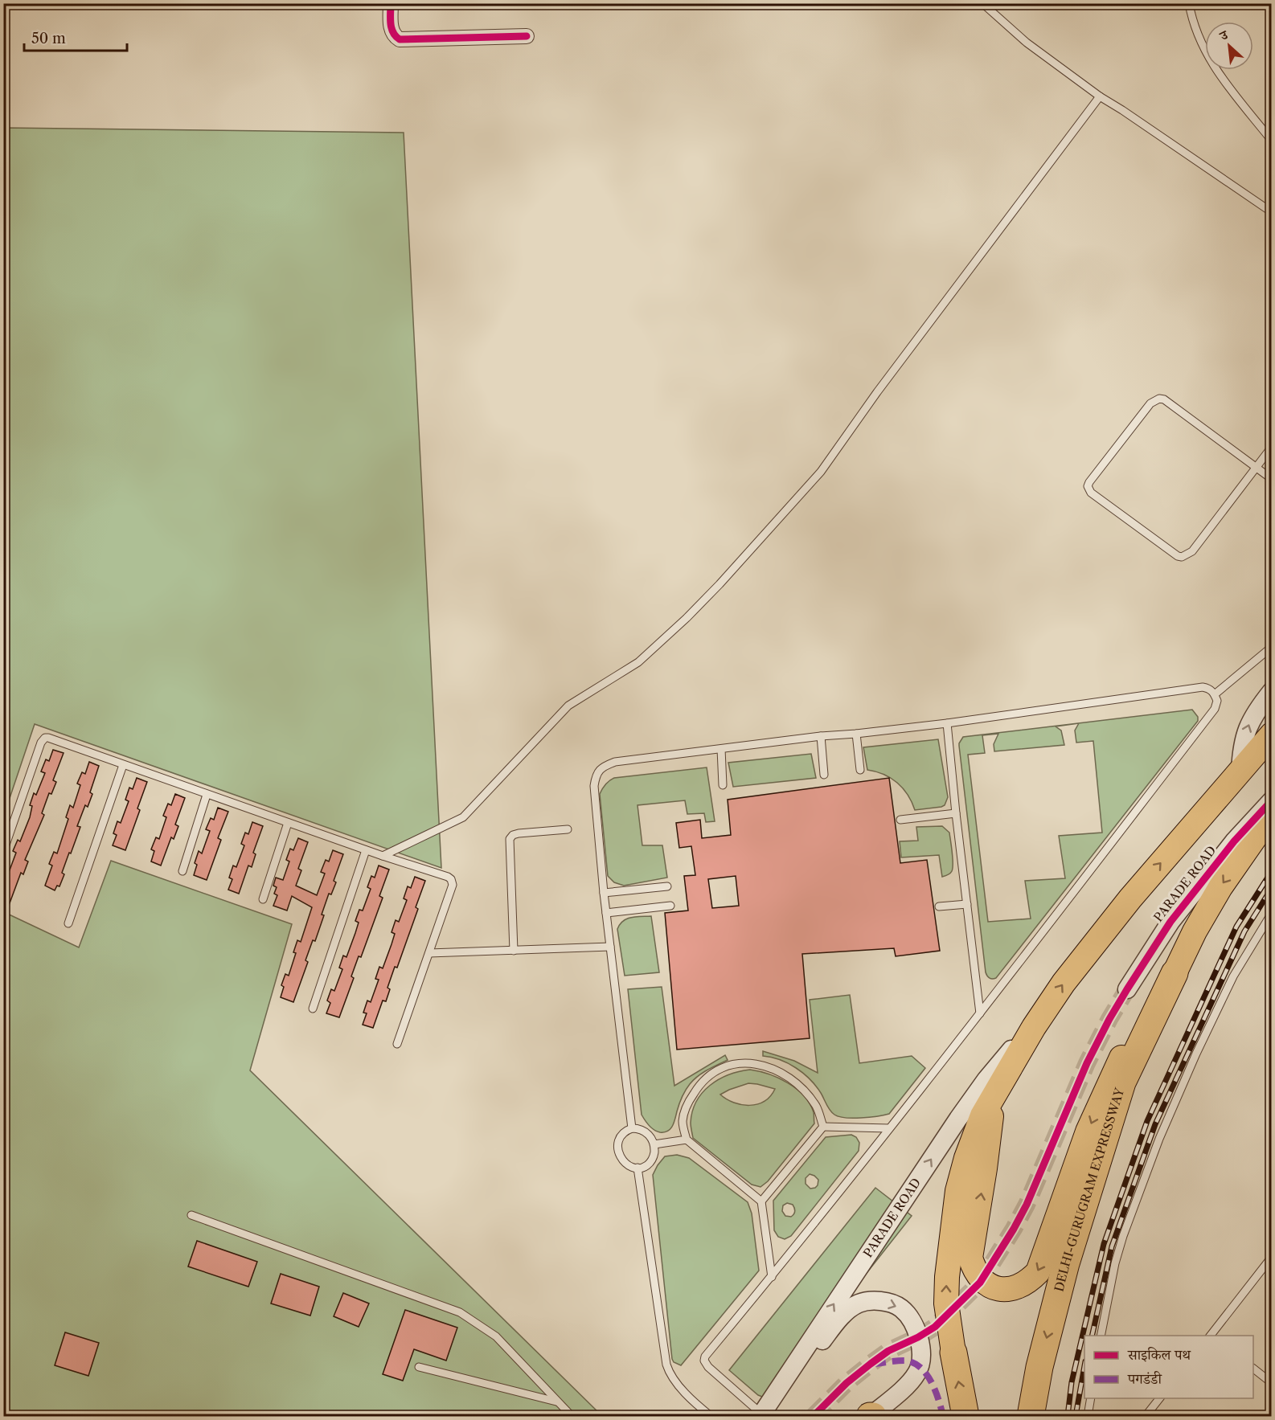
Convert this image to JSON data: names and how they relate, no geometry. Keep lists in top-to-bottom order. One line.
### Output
{"streets":{"highway":["DELHI-GURUGRAM EXPRESSWAY"],"street":["PARADE ROAD"]},"one_way":["PARADE ROAD"],"legend":["साइकिल पथ","पगडंडी"],"scale_bar":"50 m","north":"top left"}
